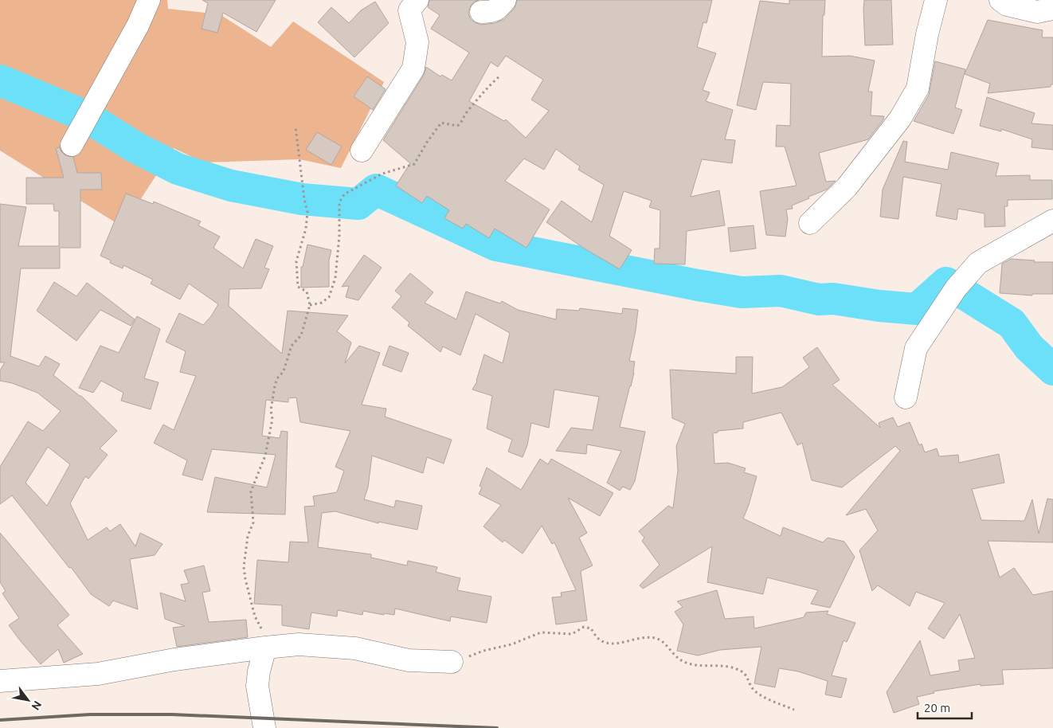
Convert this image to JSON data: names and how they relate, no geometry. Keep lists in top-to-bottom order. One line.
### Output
{"scale_bar":"20 m","north":"bottom right"}
